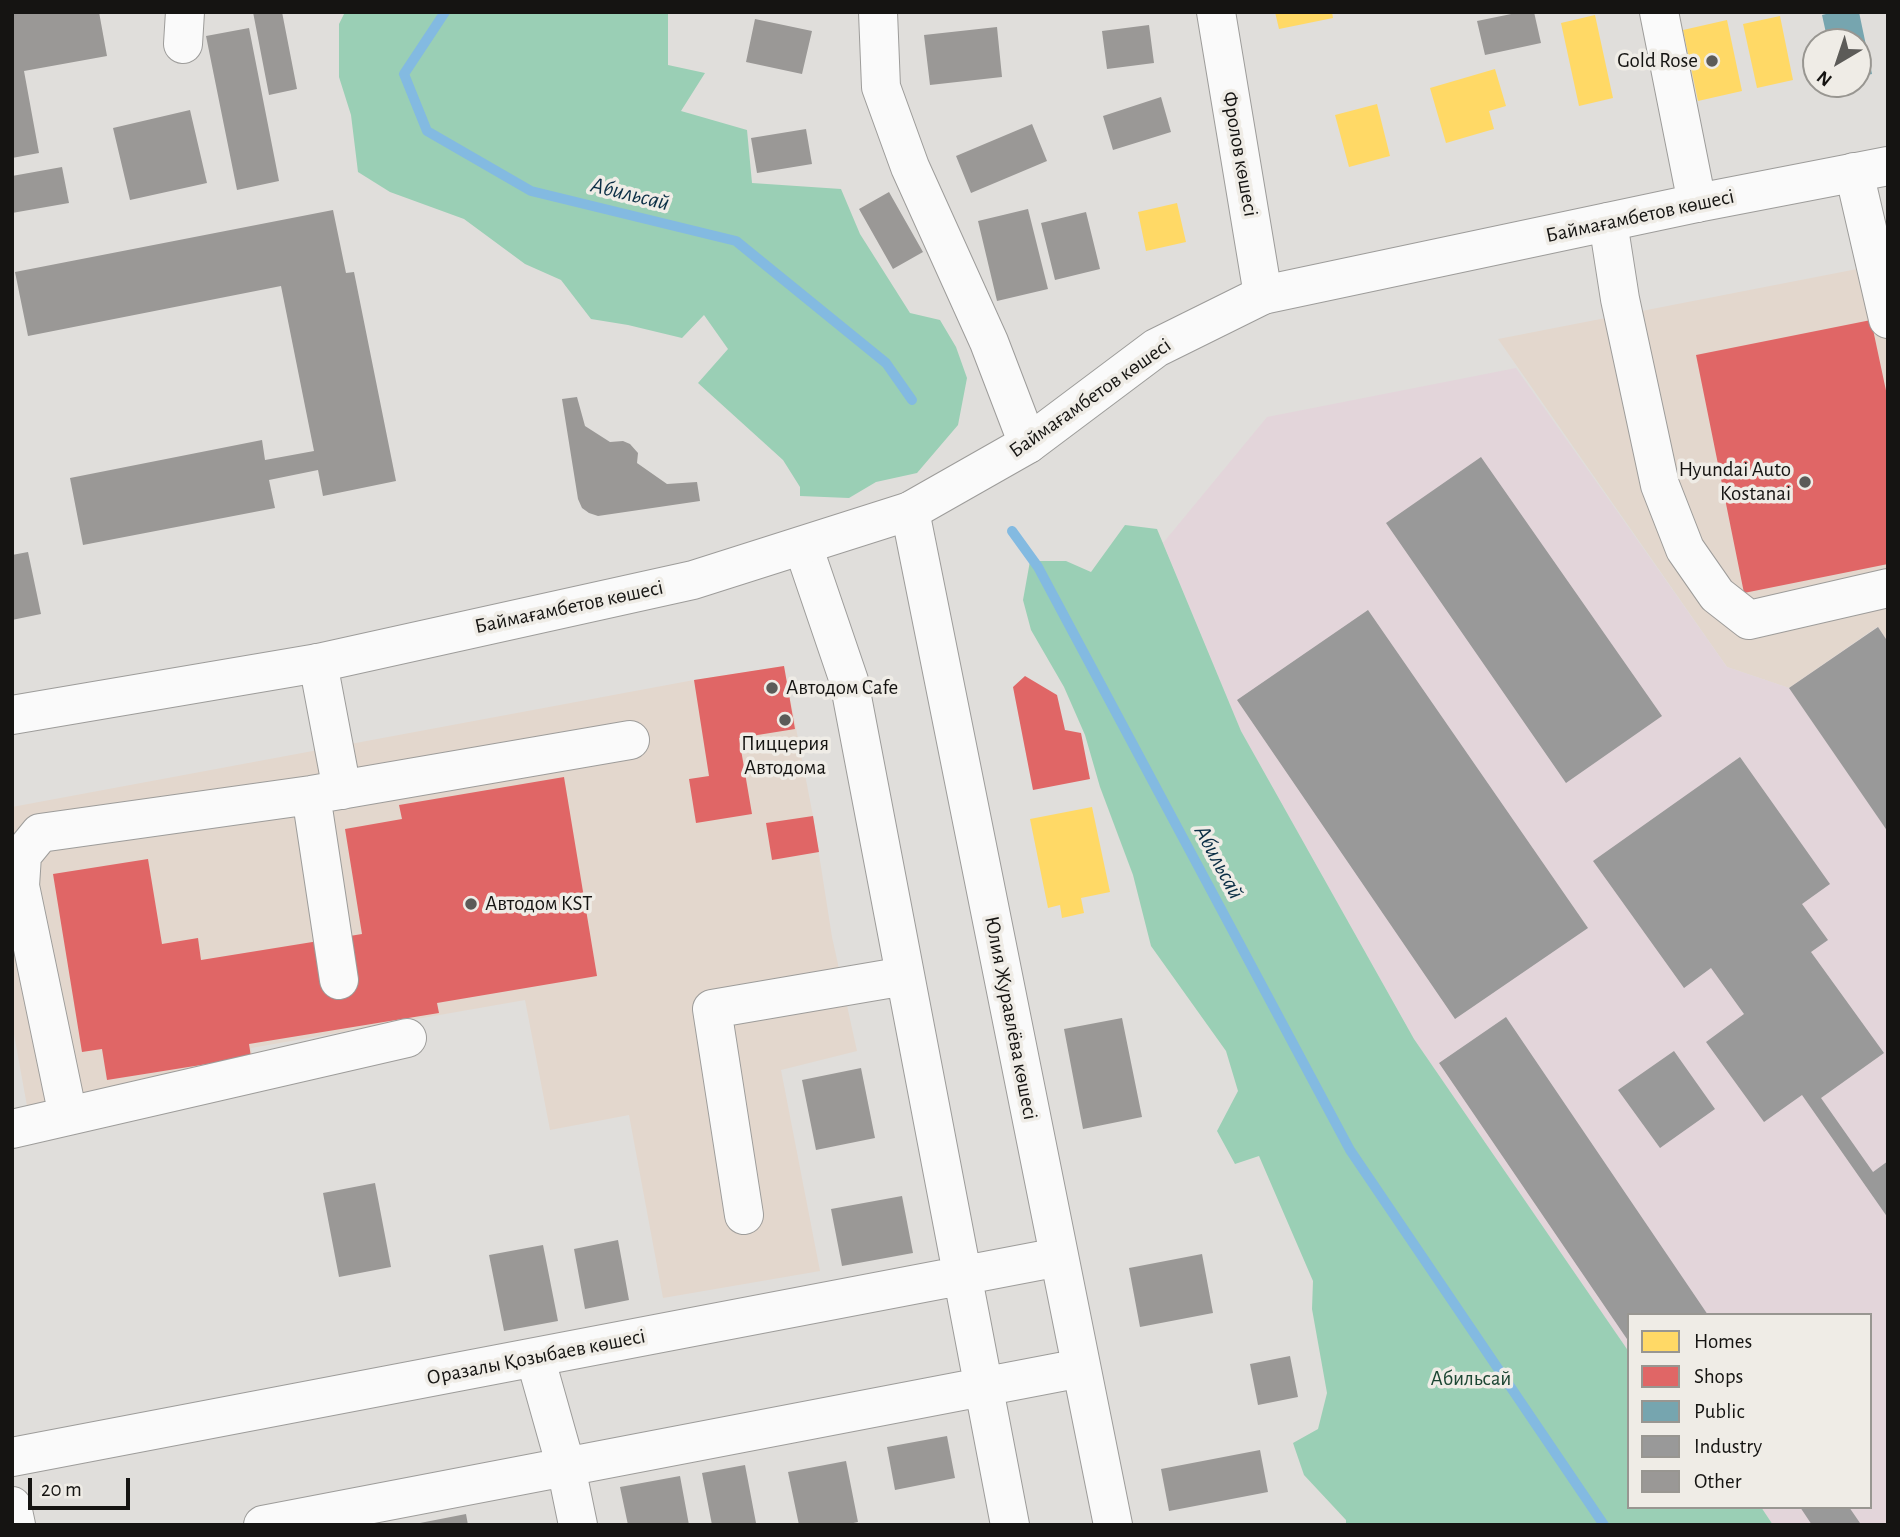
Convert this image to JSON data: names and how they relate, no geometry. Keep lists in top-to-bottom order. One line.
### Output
{"streets":{"street":["Фролов көшесі","Баймағамбетов көшесі","Юлия Журавлёва көшесі","Оразалы Қозыбаев көшесі"]},"crossings":[["Фролов көшесі","Баймағамбетов көшесі"],["Баймағамбетов көшесі","Юлия Журавлёва көшесі"],["Юлия Журавлёва көшесі","Оразалы Қозыбаев көшесі"]],"water":["Абильсай"],"parks":["Абильсай"],"places":["Gold Rose","Hyundai Auto Kostanai","Автодом Cafe","Пиццерия Автодома","Автодом KST"],"legend":["Homes","Shops","Public","Industry","Other"],"scale_bar":"20 m","north":"bottom left"}
